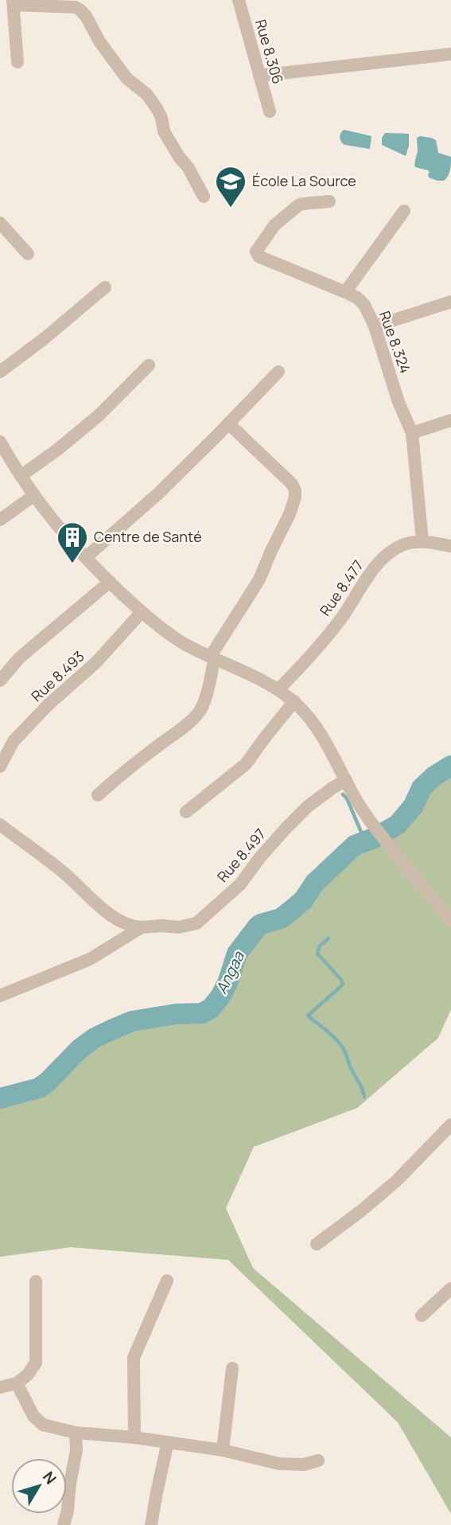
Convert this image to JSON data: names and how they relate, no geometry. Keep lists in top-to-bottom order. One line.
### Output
{"streets":{"street":["Rue 8.306","Rue 8.324","Rue 8.477","Rue 8.493","Rue 8.497"]},"crossings":[["Rue 8.324","Rue 8.477"]],"water":["Angaa"],"places":{"school or university":["École La Source"],"building":["Centre de Santé"]},"north":"top right"}
